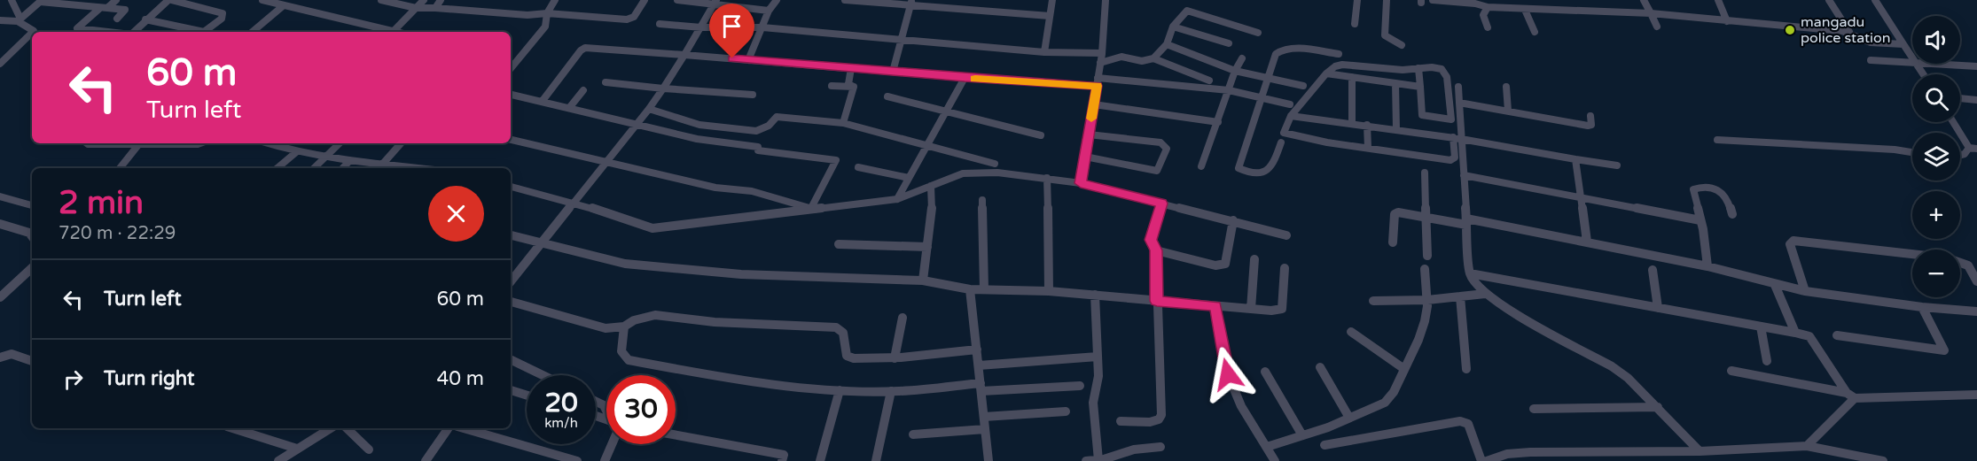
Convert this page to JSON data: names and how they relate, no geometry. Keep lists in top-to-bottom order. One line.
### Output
{"places":["mangadu police station"],"page":{"map_buttons":["+","−"],"turn":["60 m","Turn left"],"heading":["2 min","720 m · 22:29"],"list":[{"name":"Turn left","value":"60 m"},{"name":"Turn right","value":"40 m"}],"speed":"20 km/h","limit":"30"}}
